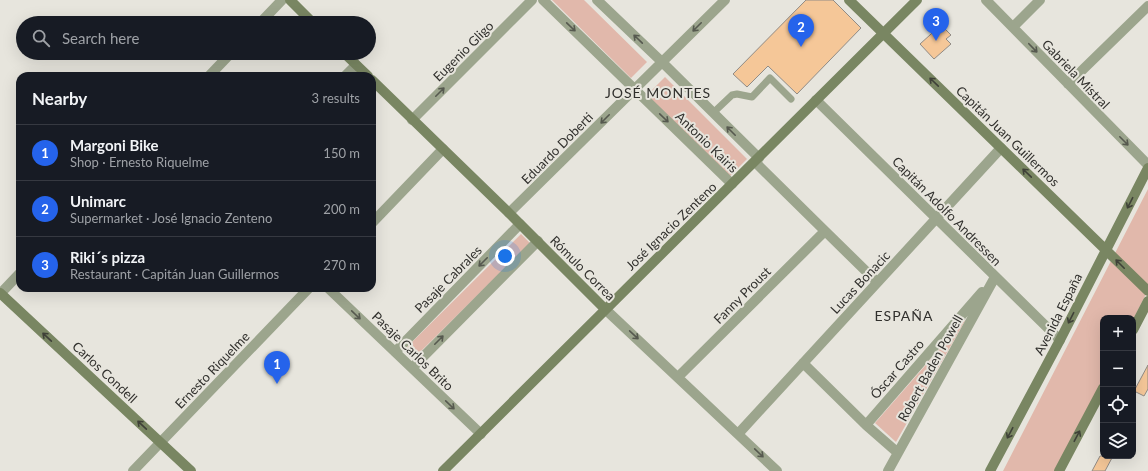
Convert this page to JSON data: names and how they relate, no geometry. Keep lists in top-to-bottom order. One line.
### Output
{"streets":{"street":["Eugenio Gligo","Gabriela Mistral","Capitán Juan Guillermos","Antonio Kairis","Eduardo Doberti","Capitán Adolfo Andressen","José Ignacio Zenteno","Rómulo Correa","Pasaje Cabrales","Lucas Bonacic","Fanny Proust","Avenida España","Pasaje Carlos Brito","Robert Baden Powell","Óscar Castro","Ernesto Riquelme","Carlos Condell"]},"crossings":[["Eugenio Gligo","Rómulo Correa"],["Gabriela Mistral","Avenida España"],["Capitán Juan Guillermos","José Ignacio Zenteno"],["Capitán Juan Guillermos","Lucas Bonacic"],["Capitán Juan Guillermos","Avenida España"],["Antonio Kairis","Eduardo Doberti"],["Antonio Kairis","José Ignacio Zenteno"],["Antonio Kairis","Lucas Bonacic"],["Antonio Kairis","Fanny Proust"],["Eduardo Doberti","Rómulo Correa"],["Capitán Adolfo Andressen","José Ignacio Zenteno"],["Capitán Adolfo Andressen","Lucas Bonacic"],["Capitán Adolfo Andressen","Avenida España"],["Capitán Adolfo Andressen","Robert Baden Powell"],["Capitán Adolfo Andressen","Óscar Castro"],["José Ignacio Zenteno","Rómulo Correa"],["José Ignacio Zenteno","Pasaje Carlos Brito"],["Rómulo Correa","Pasaje Cabrales"],["Rómulo Correa","Lucas Bonacic"],["Rómulo Correa","Fanny Proust"],["Pasaje Cabrales","Pasaje Carlos Brito"],["Robert Baden Powell","Óscar Castro"],["Ernesto Riquelme","Carlos Condell"]],"one_way":["Eugenio Gligo","Gabriela Mistral","Capitán Juan Guillermos","Eduardo Doberti","Pasaje Carlos Brito","Carlos Condell"],"districts":["JOSÉ MONTES","ESPAÑA"],"page":{"pins":["3","2","1"],"search":"Search here","heading":["Nearby","3 results"],"list":[{"mark":"1","name":"Margoni Bike","note":"Shop · Ernesto Riquelme","value":"150 m"},{"mark":"2","name":"Unimarc","note":"Supermarket · José Ignacio Zenteno","value":"200 m"},{"mark":"3","name":"Riki´s pizza","note":"Restaurant · Capitán Juan Guillermos","value":"270 m"}],"map_buttons":["+","−"]}}
